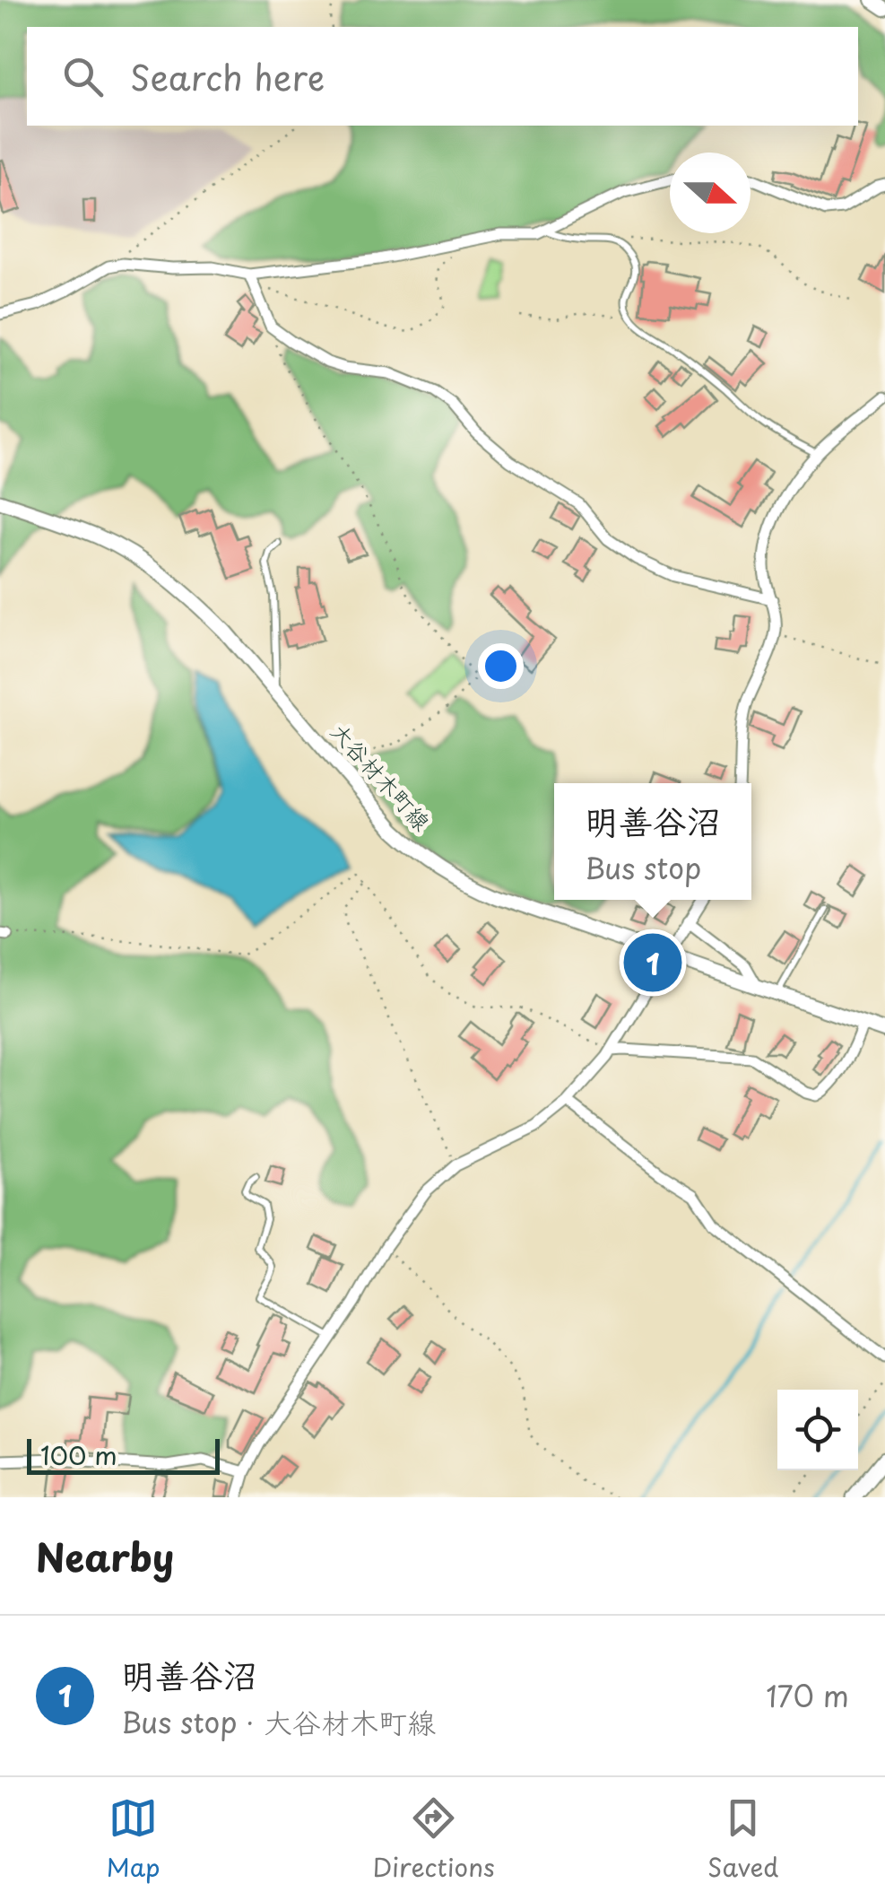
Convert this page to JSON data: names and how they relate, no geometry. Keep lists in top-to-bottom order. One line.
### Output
{"streets":{"main road":["大谷材木町線"]},"scale_bar":"100 m","north":"right","page":{"search":"Search here","popup":["明善谷沼","Bus stop"],"pins":"1","scale":"100 m","heading":"Nearby","list":[{"mark":"1","name":"明善谷沼","note":"Bus stop · 大谷材木町線","value":"170 m"}],"nav":["Map","Directions","Saved"]}}
